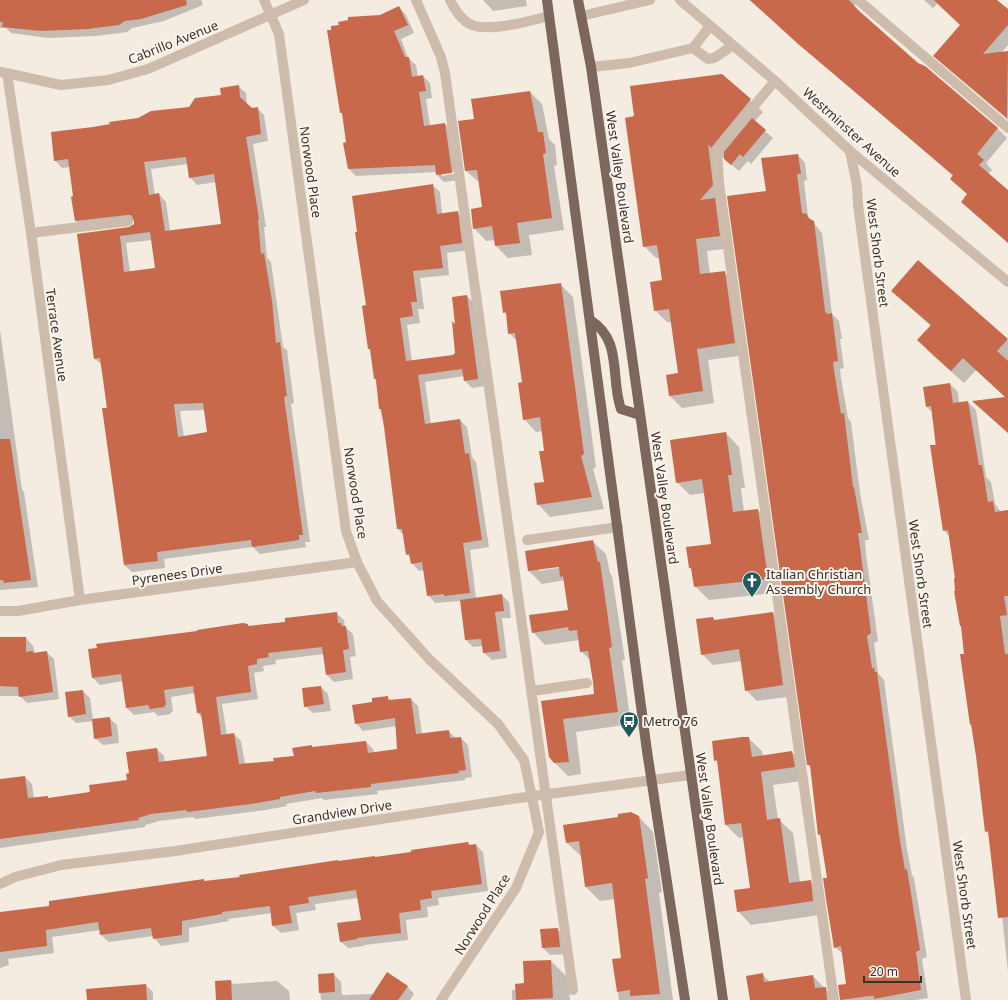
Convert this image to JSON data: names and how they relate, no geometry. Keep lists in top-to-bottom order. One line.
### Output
{"streets":{"main road":["West Valley Boulevard"],"street":["Cabrillo Avenue","Westminster Avenue","Norwood Place","West Shorb Street","Terrace Avenue","Pyrenees Drive","Grandview Drive"]},"crossings":[["Cabrillo Avenue","Norwood Place"],["Cabrillo Avenue","Terrace Avenue"],["Westminster Avenue","West Shorb Street"],["Norwood Place","Pyrenees Drive"],["Norwood Place","Grandview Drive"],["West Valley Boulevard","Grandview Drive"],["Terrace Avenue","Pyrenees Drive"]],"places":{"church":["Italian Christian Assembly Church"],"bus stop":["Metro 76"]},"scale_bar":"20 m"}
